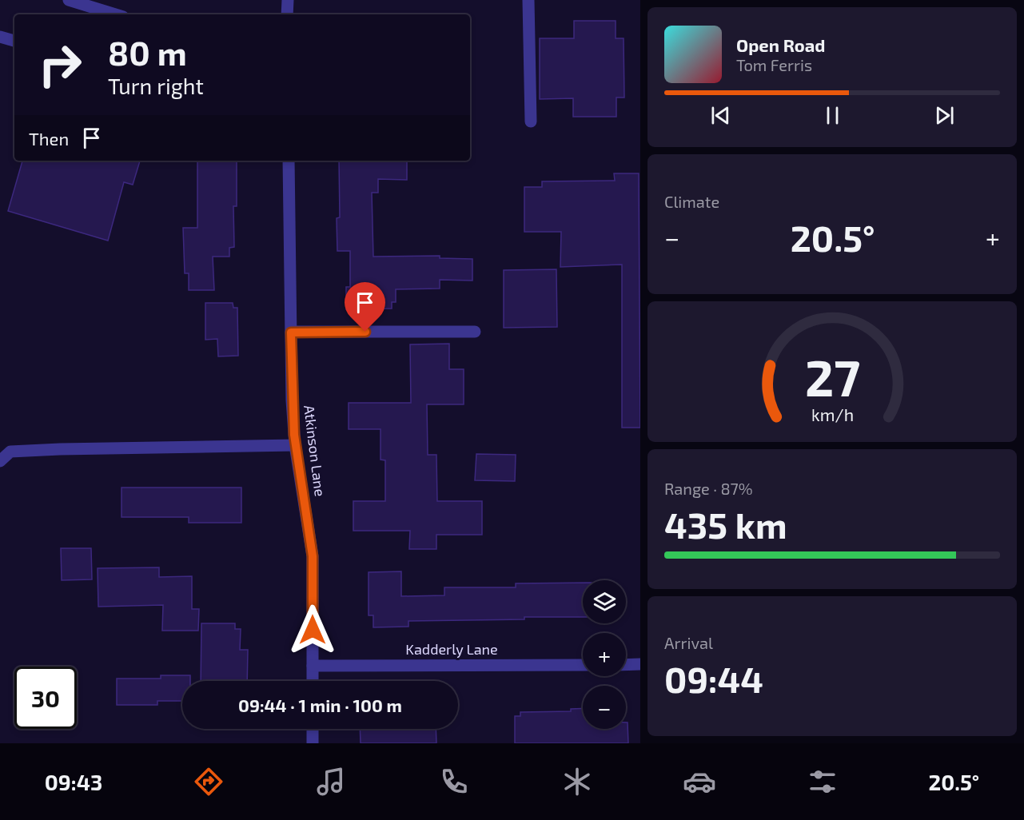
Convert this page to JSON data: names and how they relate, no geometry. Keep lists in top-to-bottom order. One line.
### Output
{"streets":{"street":["Atkinson Lane","Kadderly Lane"]},"crossings":[["Atkinson Lane","Kadderly Lane"]],"page":{"turn":["80 m","Turn right"],"song":["Open Road","Tom Ferris"],"then":"Then","tile":["Climate",["Range · 87%","435 km"],["Arrival","09:44"]],"heat":["−","20.5°","+"],"map_buttons":["+","−"],"limit":"30","trip":"09:44 · 1 min · 100 m","tabs":["09:43","20.5°"],"gauge":["27","km/h"]}}
